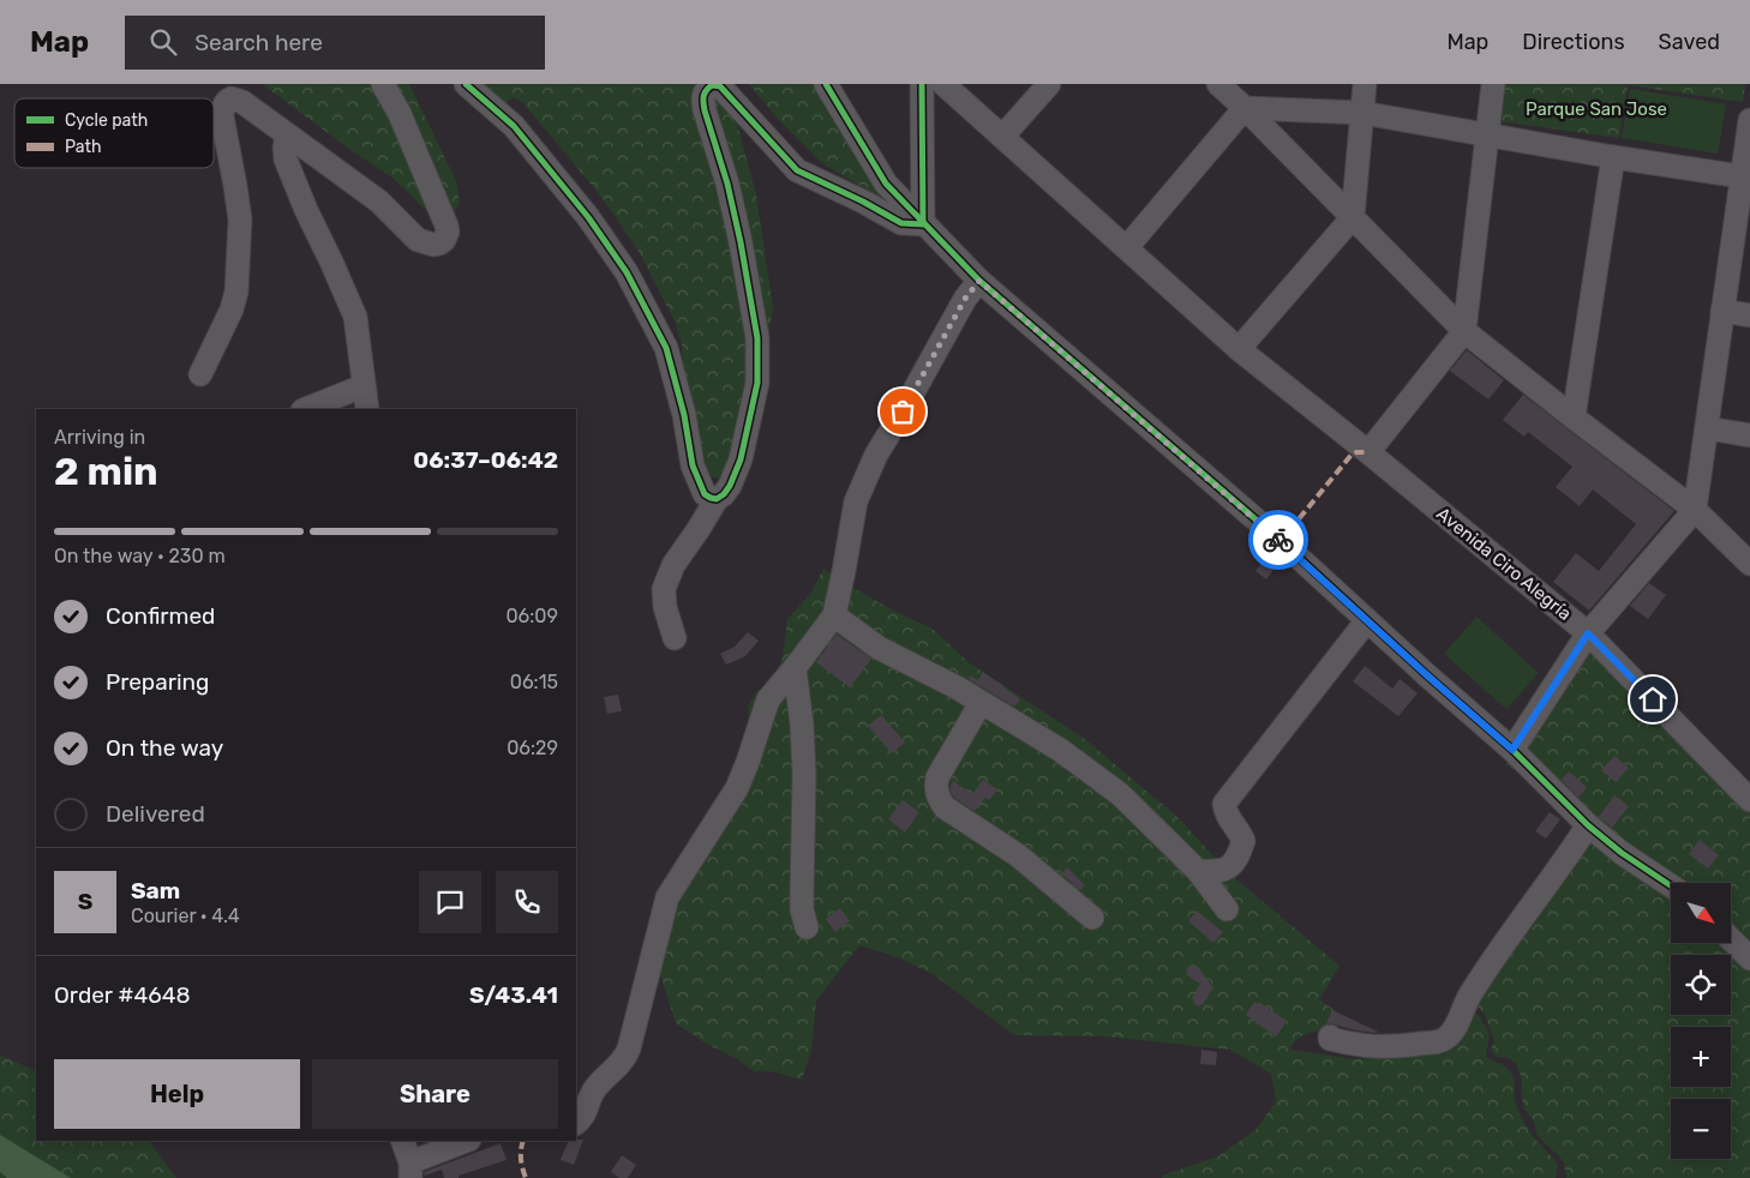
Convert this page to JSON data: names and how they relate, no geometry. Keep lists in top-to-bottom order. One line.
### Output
{"streets":{"street":["Avenida Ciro Alegría"]},"parks":["Parque San Jose"],"legend":["Cycle path","Path"],"north":"bottom right","page":{"header":"Map","search":"Search here","nav":["Map","Directions","Saved"],"heading":["2 min","Arriving in","06:37–06:42"],"panel":["Sam","Courier · 4.4","Order #4648","S/43.41"],"bar":"On the way · 230 m","list":[["Confirmed","06:09"],["Preparing","06:15"],["On the way","06:29"],"Delivered"],"round":"S","map_buttons":["+","−"],"buttons":["Help","Share"]}}
